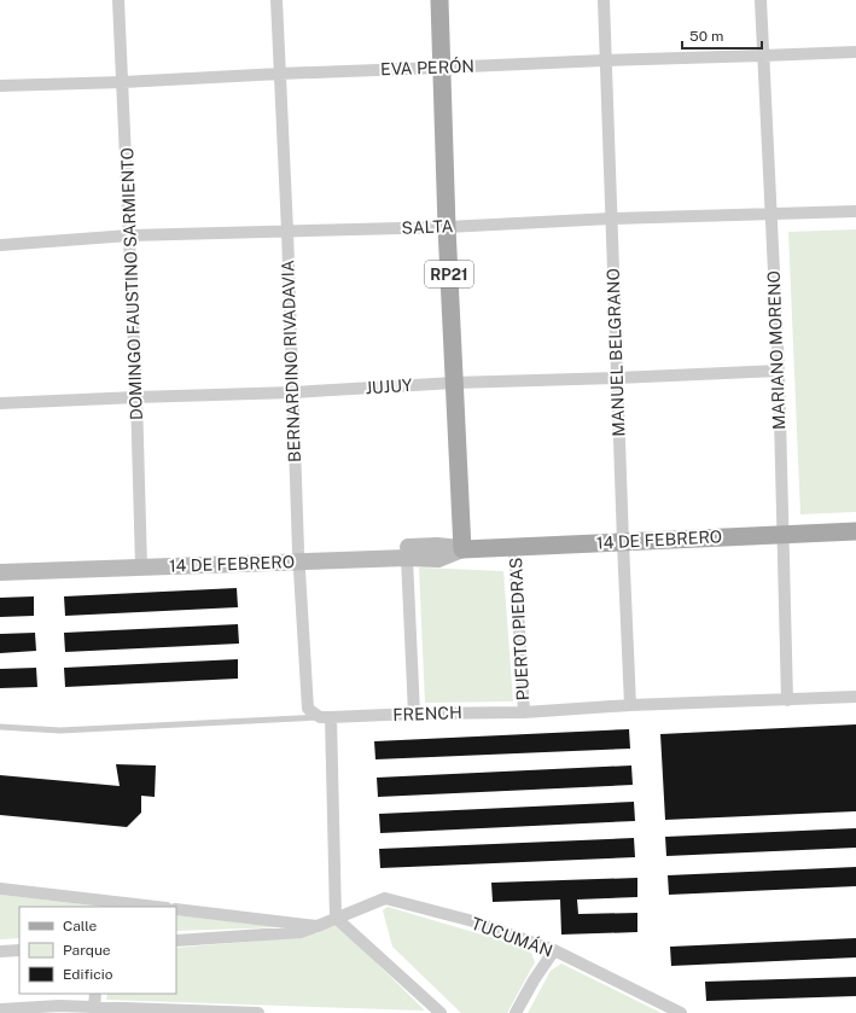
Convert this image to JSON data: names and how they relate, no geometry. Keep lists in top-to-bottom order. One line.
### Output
{"streets":{"main road":["RP21","14 DE FEBRERO"],"street":["EVA PERÓN","SALTA","DOMINGO FAUSTINO SARMIENTO","MARIANO MORENO","MANUEL BELGRANO","BERNARDINO RIVADAVIA","JUJUY","PUERTO PIEDRAS","FRENCH","TUCUMÁN"]},"crossings":[["EVA PERÓN","RP21"],["EVA PERÓN","DOMINGO FAUSTINO SARMIENTO"],["EVA PERÓN","MARIANO MORENO"],["EVA PERÓN","MANUEL BELGRANO"],["EVA PERÓN","BERNARDINO RIVADAVIA"],["SALTA","RP21"],["SALTA","DOMINGO FAUSTINO SARMIENTO"],["SALTA","MARIANO MORENO"],["SALTA","MANUEL BELGRANO"],["SALTA","BERNARDINO RIVADAVIA"],["RP21","JUJUY"],["RP21","14 DE FEBRERO"],["DOMINGO FAUSTINO SARMIENTO","JUJUY"],["DOMINGO FAUSTINO SARMIENTO","14 DE FEBRERO"],["MARIANO MORENO","JUJUY"],["MARIANO MORENO","14 DE FEBRERO"],["MARIANO MORENO","FRENCH"],["MANUEL BELGRANO","JUJUY"],["MANUEL BELGRANO","14 DE FEBRERO"],["MANUEL BELGRANO","FRENCH"],["BERNARDINO RIVADAVIA","JUJUY"],["BERNARDINO RIVADAVIA","14 DE FEBRERO"],["BERNARDINO RIVADAVIA","FRENCH"],["14 DE FEBRERO","PUERTO PIEDRAS"],["PUERTO PIEDRAS","FRENCH"]],"legend":["Calle","Parque","Edificio"],"scale_bar":"50 m"}
